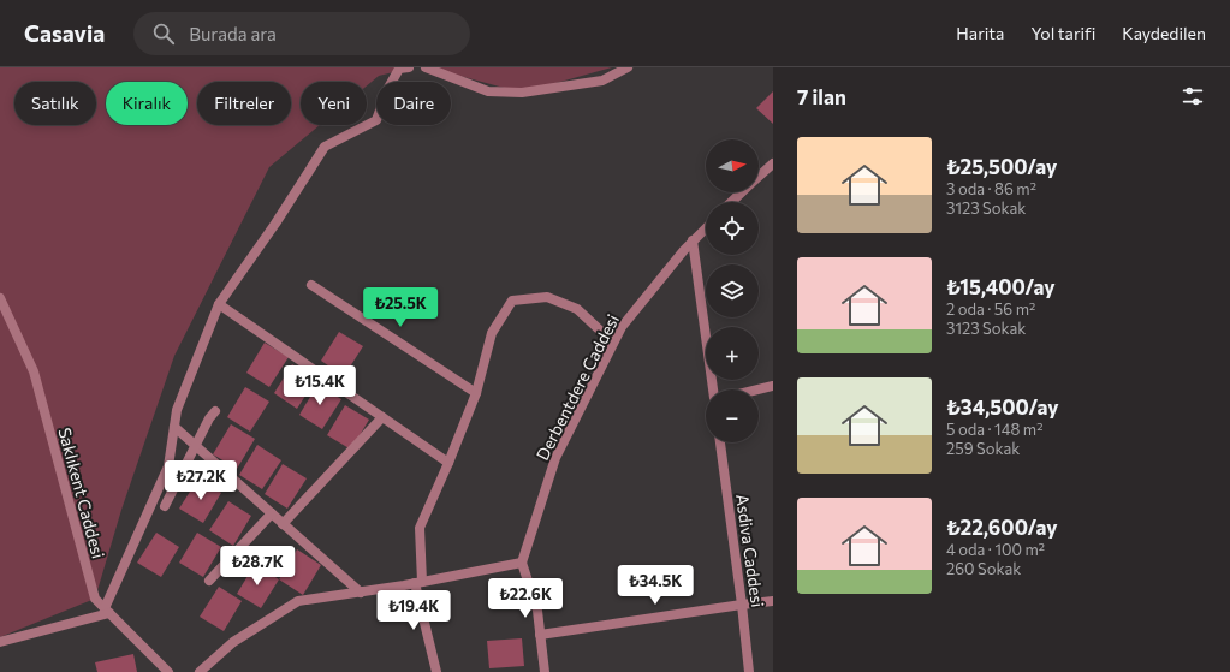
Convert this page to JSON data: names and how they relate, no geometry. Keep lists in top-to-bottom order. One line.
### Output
{"streets":{"street":["Derbentdere Caddesi","Saklıkent Caddesi","Asdiva Caddesi"]},"north":"right","page":{"header":"Casavia","search":"Burada ara","nav":["Harita","Yol tarifi","Kaydedilen"],"heading":"7 ilan","chip":["Satılık","Kiralık","Filtreler","Yeni","Daire"],"list":[{"name":"₺25,500/ay","note":"3 oda · 86 m² · 3123 Sokak"},{"name":"₺15,400/ay","note":"2 oda · 56 m² · 3123 Sokak"},{"name":"₺34,500/ay","note":"5 oda · 148 m² · 259 Sokak"},{"name":"₺22,600/ay","note":"4 oda · 100 m² · 260 Sokak"}],"map_buttons":["+","−"],"price":["₺25.5K","₺15.4K","₺27.2K","₺28.7K","₺34.5K","₺22.6K","₺19.4K"]}}
